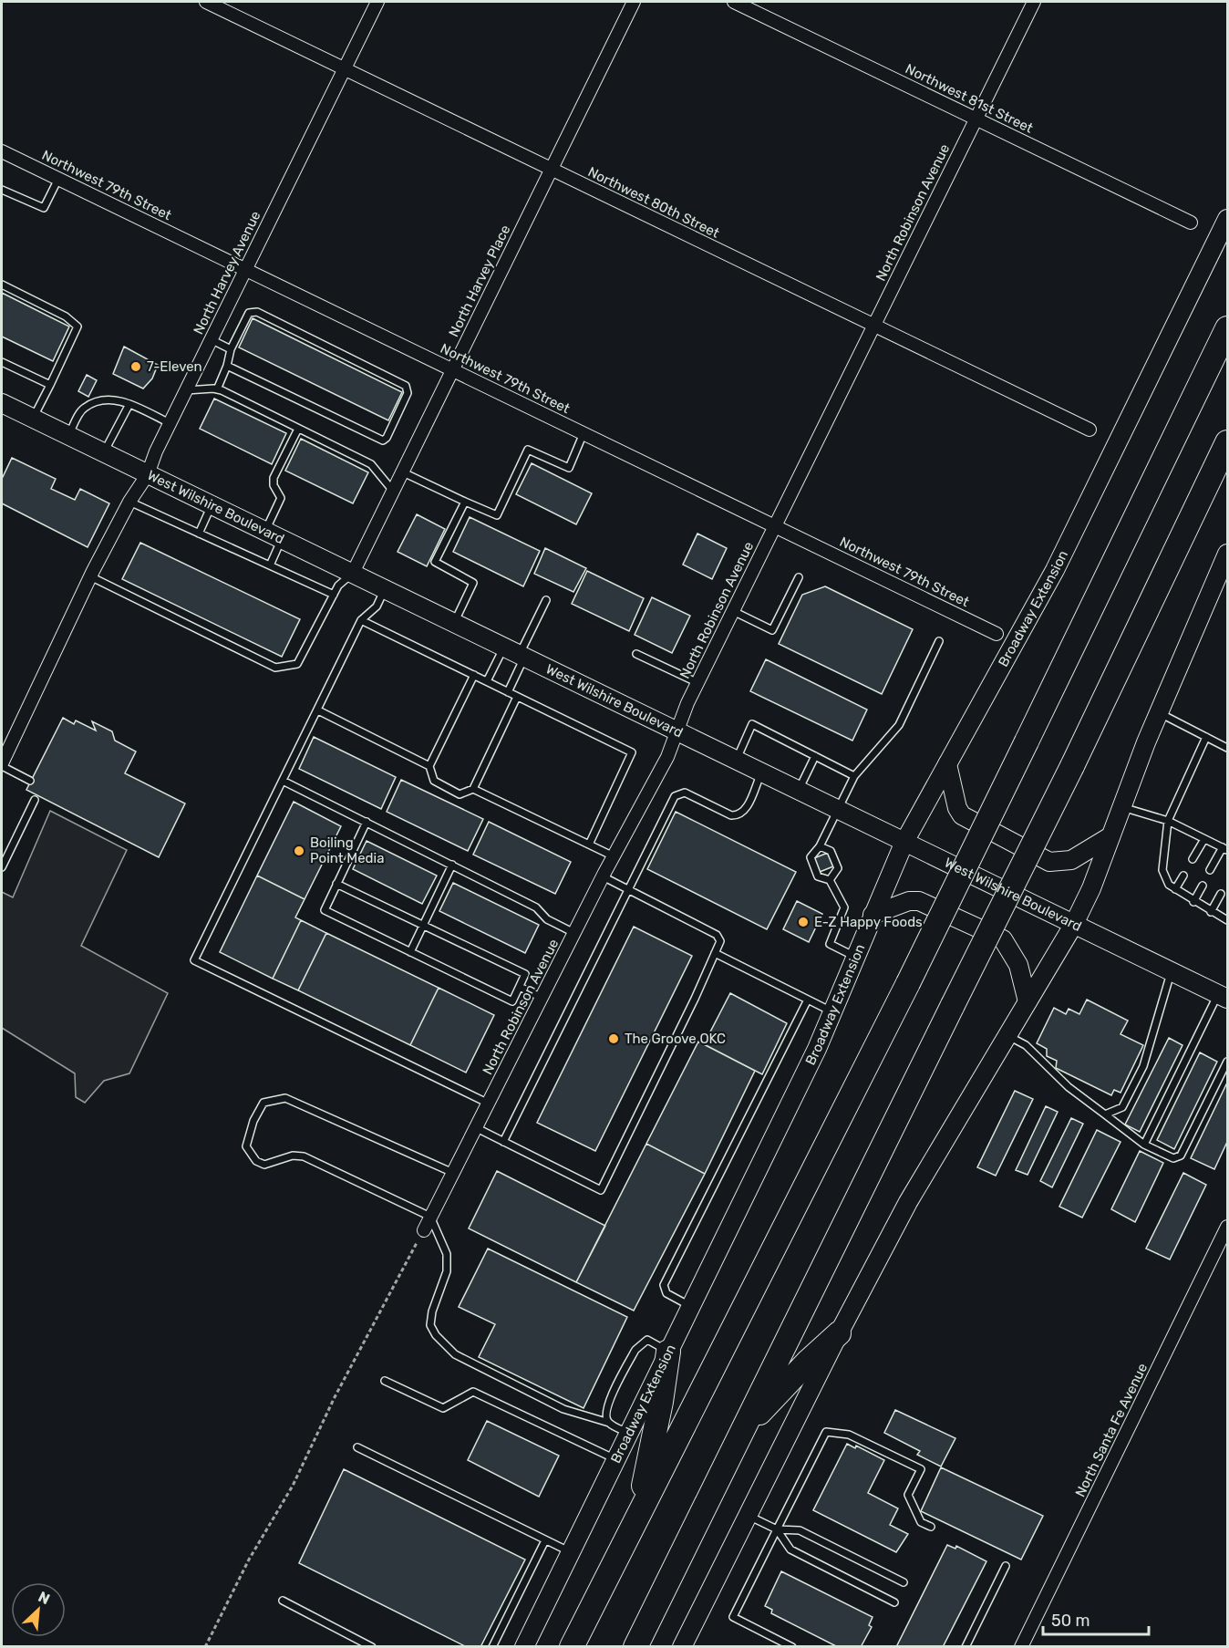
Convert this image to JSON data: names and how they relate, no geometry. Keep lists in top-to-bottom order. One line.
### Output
{"streets":{"main road":["West Wilshire Boulevard","Broadway Extension"],"street":["Northwest 81st Street","Northwest 79th Street","Northwest 80th Street","North Robinson Avenue","North Harvey Avenue","North Harvey Place","North Santa Fe Avenue"]},"crossings":[["Northwest 81st Street","North Robinson Avenue"],["Northwest 79th Street","North Robinson Avenue"],["Northwest 79th Street","North Harvey Avenue"],["Northwest 79th Street","North Harvey Place"],["Northwest 80th Street","North Robinson Avenue"],["Northwest 80th Street","North Harvey Avenue"],["Northwest 80th Street","North Harvey Place"],["North Robinson Avenue","West Wilshire Boulevard"],["North Harvey Avenue","West Wilshire Boulevard"],["North Harvey Place","West Wilshire Boulevard"],["West Wilshire Boulevard","Broadway Extension"]],"places":["7-Eleven","Boiling Point Media","E-Z Happy Foods","The Groove OKC"],"scale_bar":"50 m","north":"top right"}
